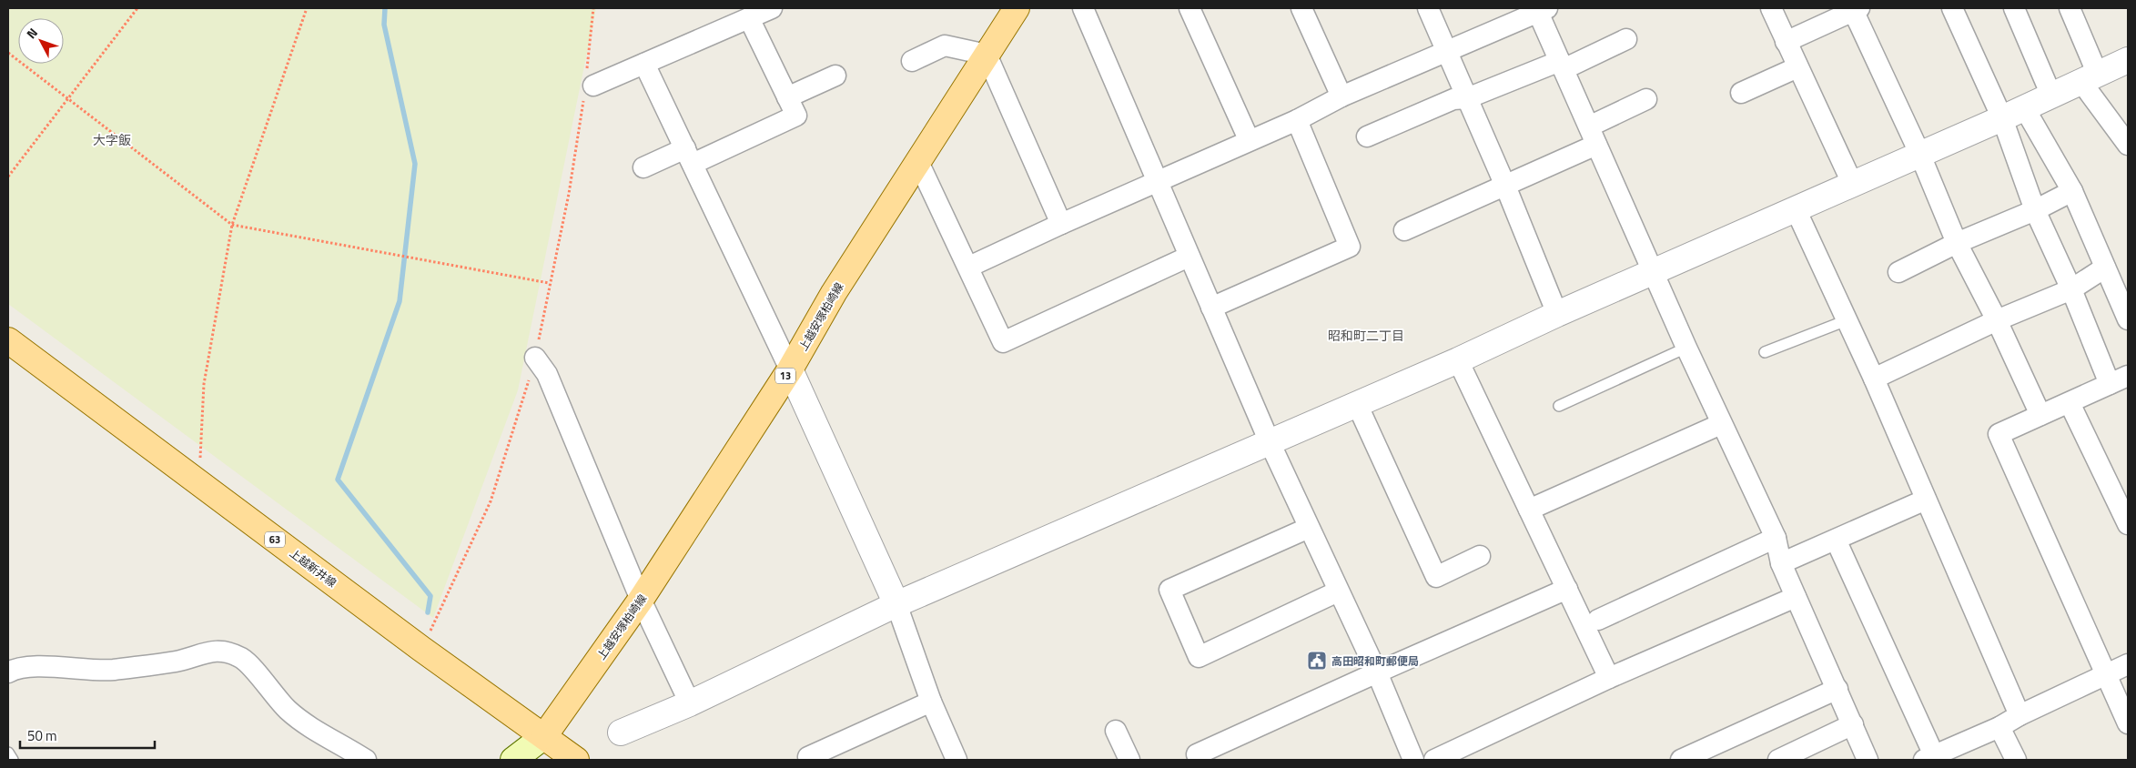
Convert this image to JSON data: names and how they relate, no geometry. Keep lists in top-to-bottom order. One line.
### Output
{"streets":{"main road":["上越安塚柏崎線","13","63","上越新井線"]},"crossings":[["上越安塚柏崎線","上越新井線"]],"districts":["大字飯","昭和町二丁目"],"places":{"public building":["高田昭和町郵便局"]},"scale_bar":"50 m","north":"top left"}
